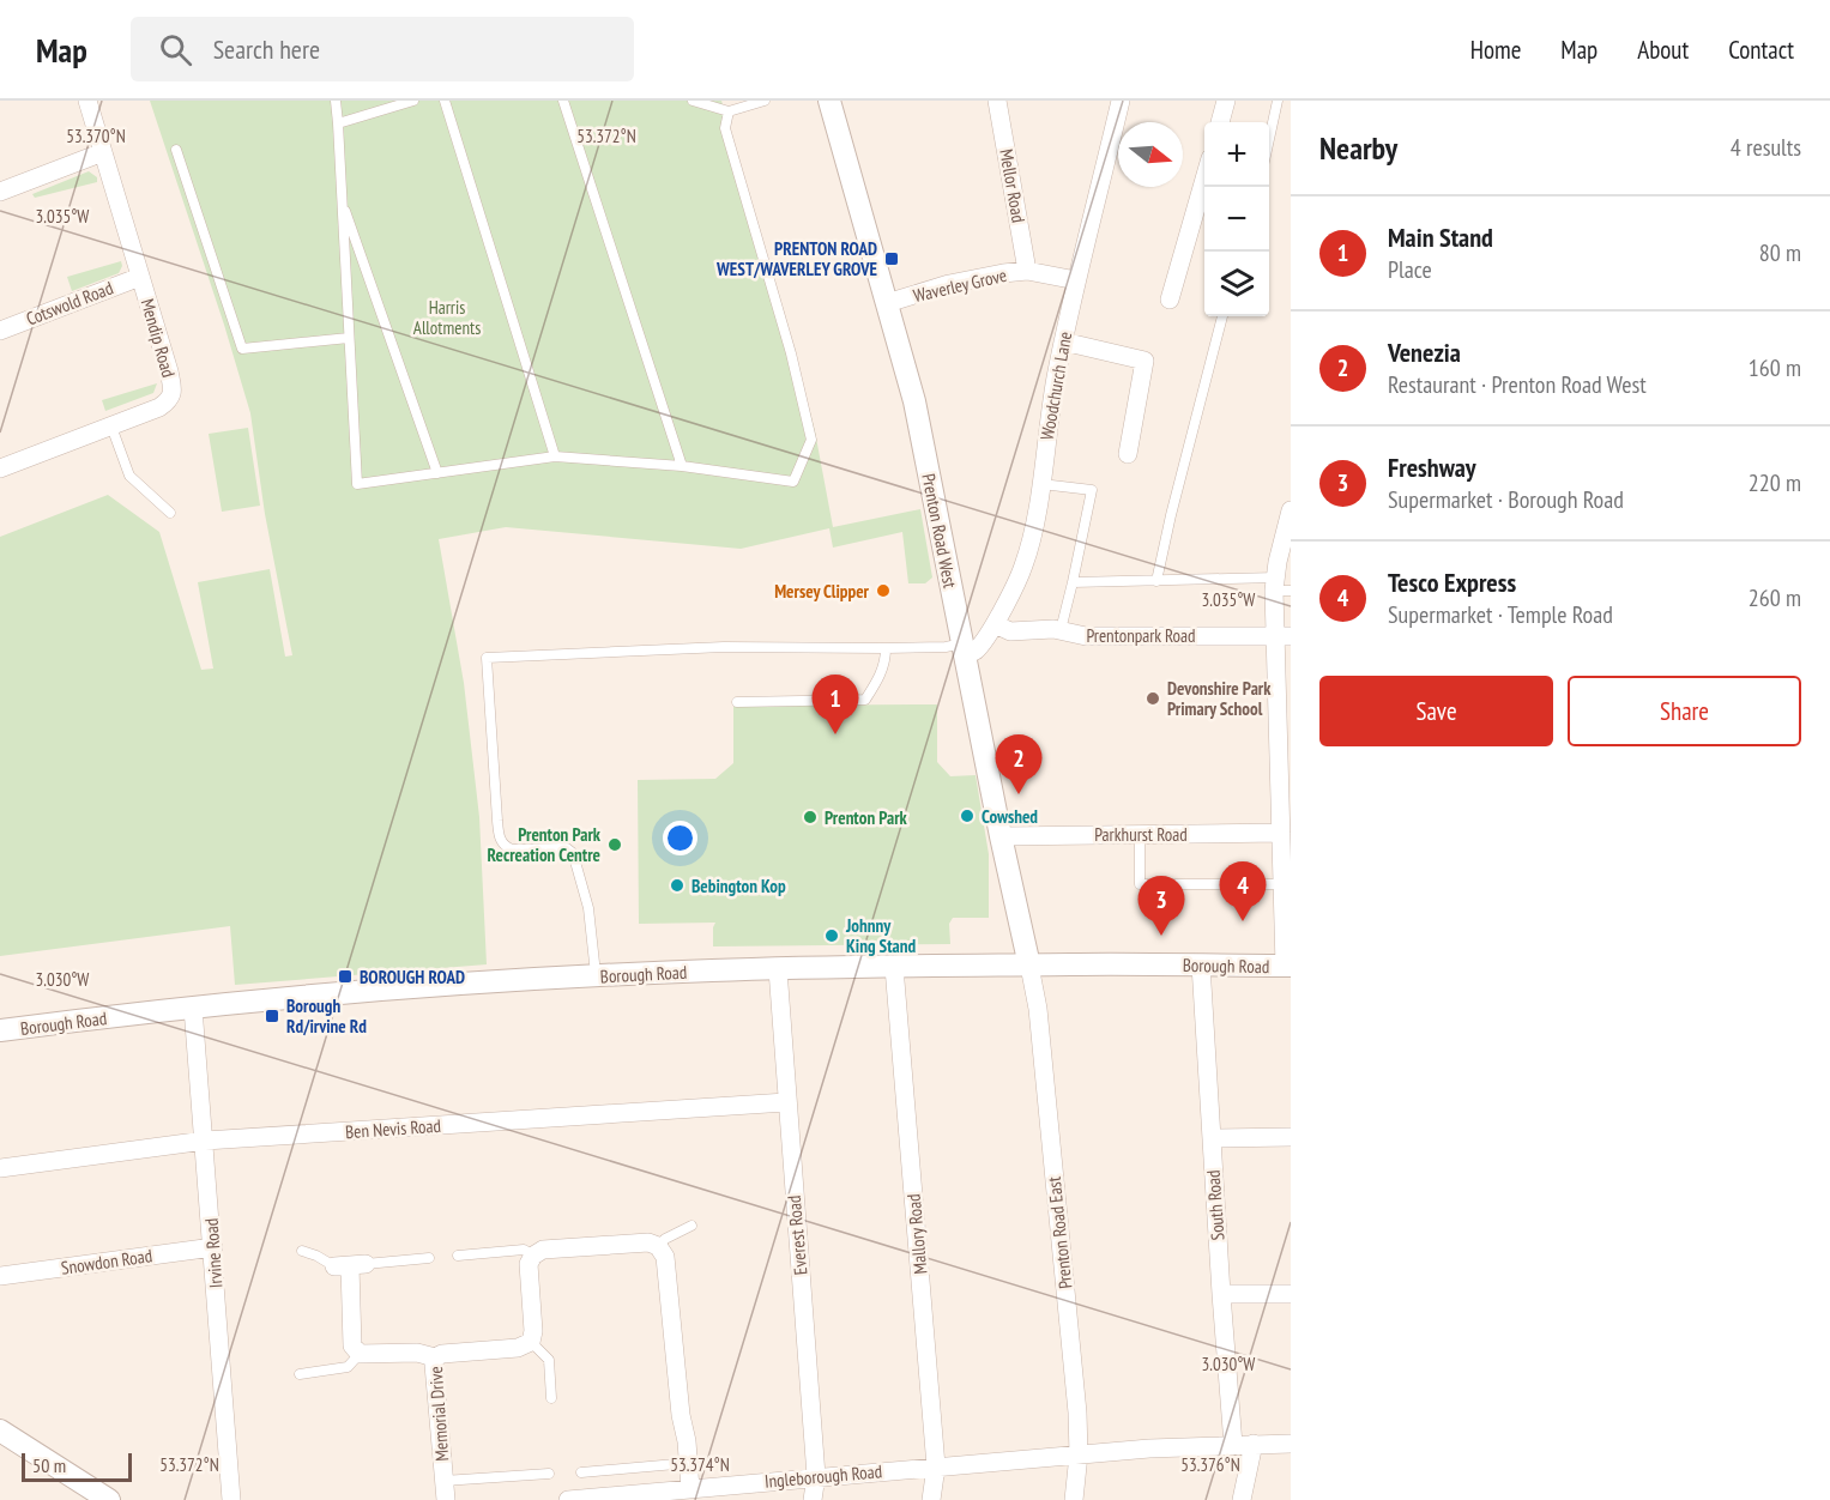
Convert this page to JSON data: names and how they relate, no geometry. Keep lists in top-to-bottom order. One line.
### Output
{"streets":{"street":["Mellor Road","Waverley Grove","Cotswold Road","Mendip Road","Woodchurch Lane","Prenton Road West","Prentonpark Road","Parkhurst Road","Borough Road","Ben Nevis Road","South Road","Prenton Road East","Mallory Road","Everest Road","Irvine Road","Snowdon Road","Memorial Drive","Ingleborough Road"]},"crossings":[["Mellor Road","Waverley Grove"],["Waverley Grove","Woodchurch Lane"],["Waverley Grove","Prenton Road West"],["Cotswold Road","Mendip Road"],["Woodchurch Lane","Prenton Road West"],["Woodchurch Lane","Prentonpark Road"],["Prenton Road West","Parkhurst Road"],["Prenton Road West","Borough Road"],["Prenton Road West","Prenton Road East"],["Borough Road","South Road"],["Borough Road","Prenton Road East"],["Borough Road","Mallory Road"],["Borough Road","Everest Road"],["Borough Road","Irvine Road"],["Ben Nevis Road","Everest Road"],["Ben Nevis Road","Irvine Road"],["South Road","Ingleborough Road"],["Prenton Road East","Ingleborough Road"],["Mallory Road","Ingleborough Road"],["Everest Road","Ingleborough Road"],["Irvine Road","Snowdon Road"]],"parks":["Harris Allotments"],"places":{"transit":["PRENTON ROAD WEST/WAVERLEY GROVE","BOROUGH ROAD","Borough Rd/irvine Rd"],"other":["Mersey Clipper","Devonshire Park Primary School","Cowshed","Prenton Park","Prenton Park Recreation Centre","Bebington Kop","Johnny King Stand"]},"scale_bar":"50 m","north":"right","page":{"header":"Map","search":"Search here","nav":["Home","Map","About","Contact"],"heading":["Nearby","4 results"],"map_buttons":["+","−"],"list":[{"mark":"1","name":"Main Stand","note":"Place","value":"80 m"},{"mark":"2","name":"Venezia","note":"Restaurant · Prenton Road West","value":"160 m"},{"mark":"3","name":"Freshway","note":"Supermarket · Borough Road","value":"220 m"},{"mark":"4","name":"Tesco Express","note":"Supermarket · Temple Road","value":"260 m"}],"buttons":["Save","Share"],"pins":["1","2","4","3"],"scale":"50 m"},"coordinates":["53.370°N","53.372°N","3.035°W","3.030°W","53.374°N","53.376°N"]}
